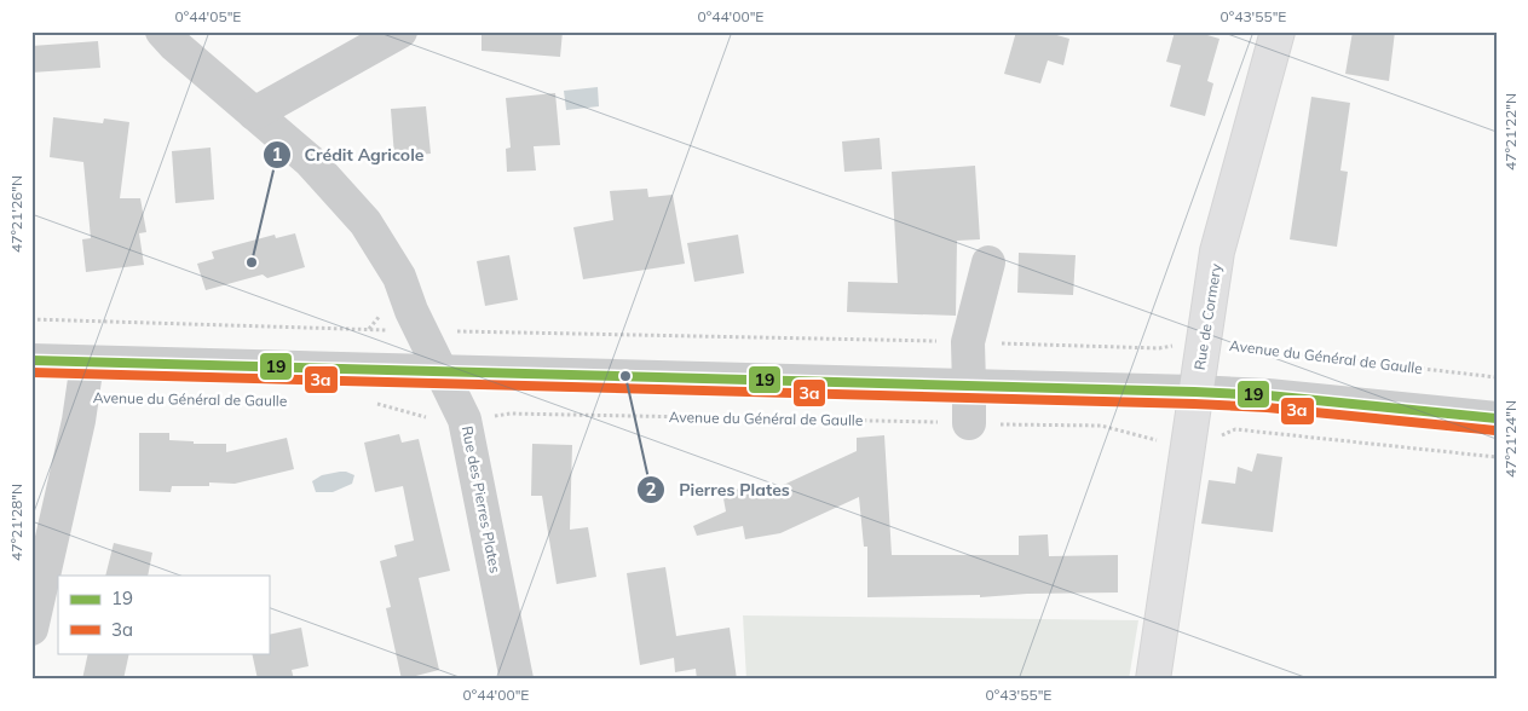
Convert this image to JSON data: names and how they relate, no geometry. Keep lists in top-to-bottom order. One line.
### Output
{"streets":{"main road":["Rue de Cormery"],"street":["Rue des Pierres Plates"],"path":["Avenue du Général de Gaulle"]},"crossings":[["Rue de Cormery","Avenue du Général de Gaulle"],["Avenue du Général de Gaulle","Rue des Pierres Plates"]],"places":["Crédit Agricole","Pierres Plates"],"lines":["transit line 19","transit line 3a"],"legend":["19","3a"],"coordinates":["0°44'05\"E","0°44'00\"E","0°43'55\"E","47°21'22\"N","47°21'26\"N","47°21'24\"N","47°21'28\"N"]}
